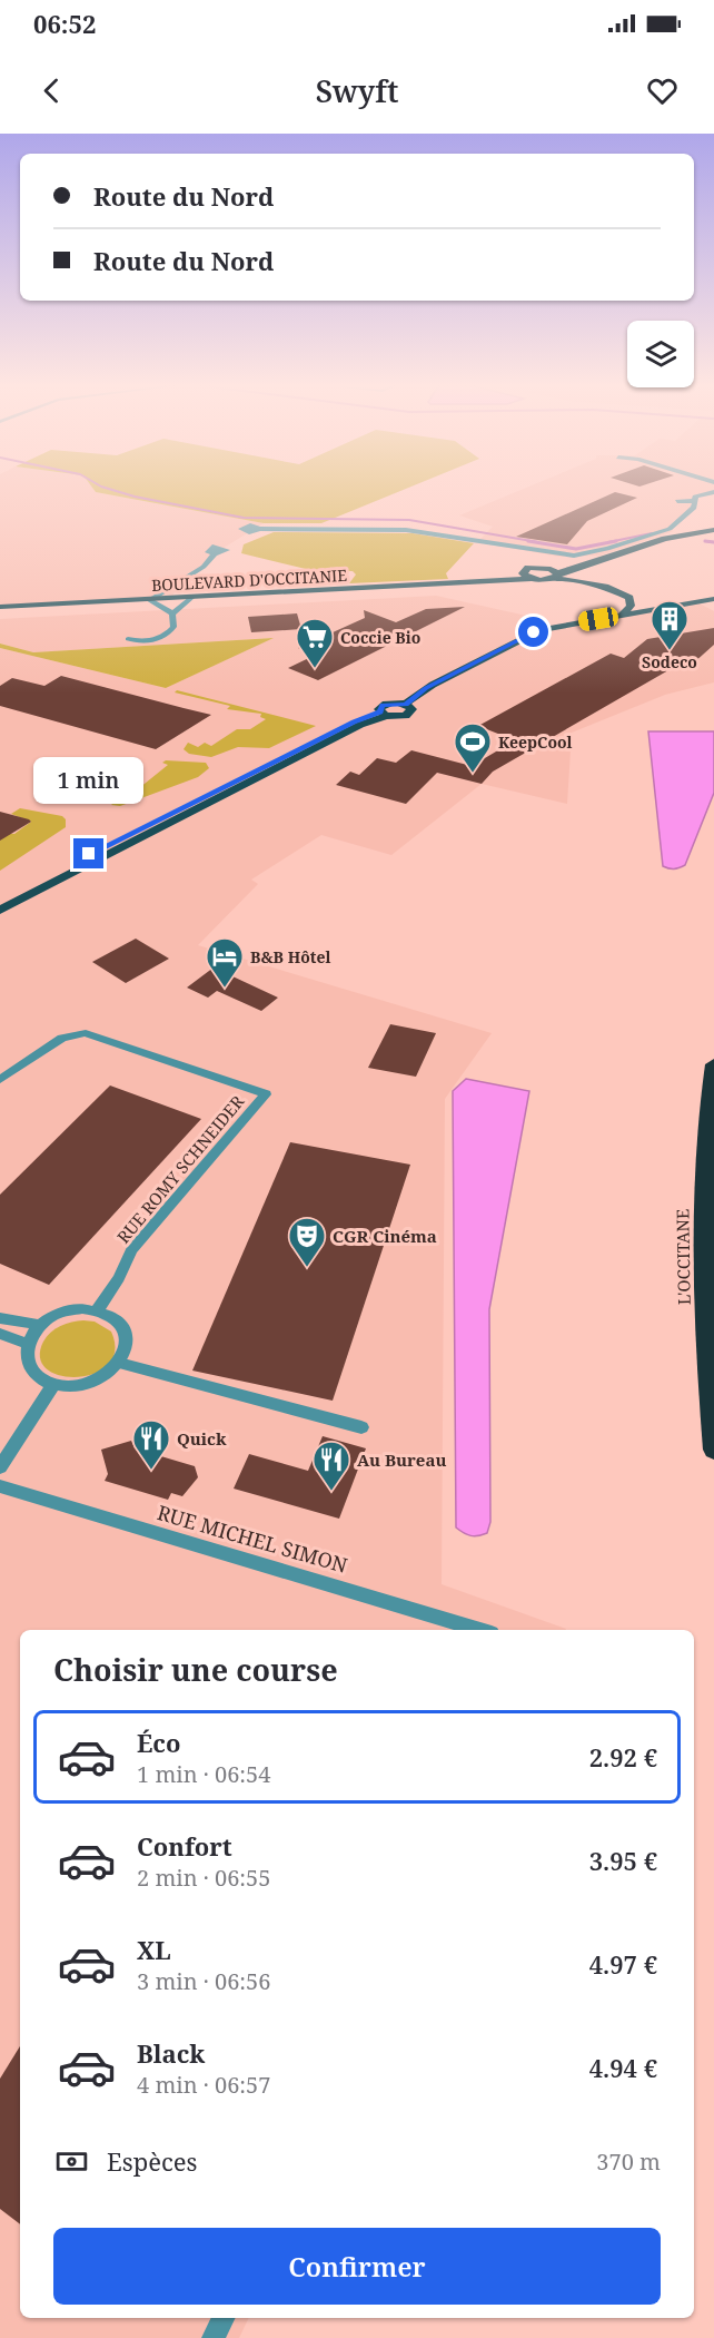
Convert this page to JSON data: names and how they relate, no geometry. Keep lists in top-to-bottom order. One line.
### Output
{"streets":{"highway":["L'OCCITANE"],"main road":["BOULEVARD D'OCCITANIE"],"street":["RUE ROMY SCHNEIDER","RUE MICHEL SIMON"]},"places":{"building":["Sodeco"],"supermarket":["Coccie Bio"],"sports":["KeepCool"],"hotel":["B&B Hôtel"],"theatre":["CGR Cinéma"],"restaurant":["Quick","Au Bureau"]},"page":{"status":"06:52","header":"Swyft","banner":["Route du Nord","Route du Nord"],"bubble":"1 min","heading":"Choisir une course","list":[{"name":"Éco","note":"1 min · 06:54","value":"2.92 €"},{"name":"Confort","note":"2 min · 06:55","value":"3.95 €"},{"name":"XL","note":"3 min · 06:56","value":"4.97 €"},{"name":"Black","note":"4 min · 06:57","value":"4.94 €"}],"pay":["Espèces","370 m"],"buttons":"Confirmer"}}
